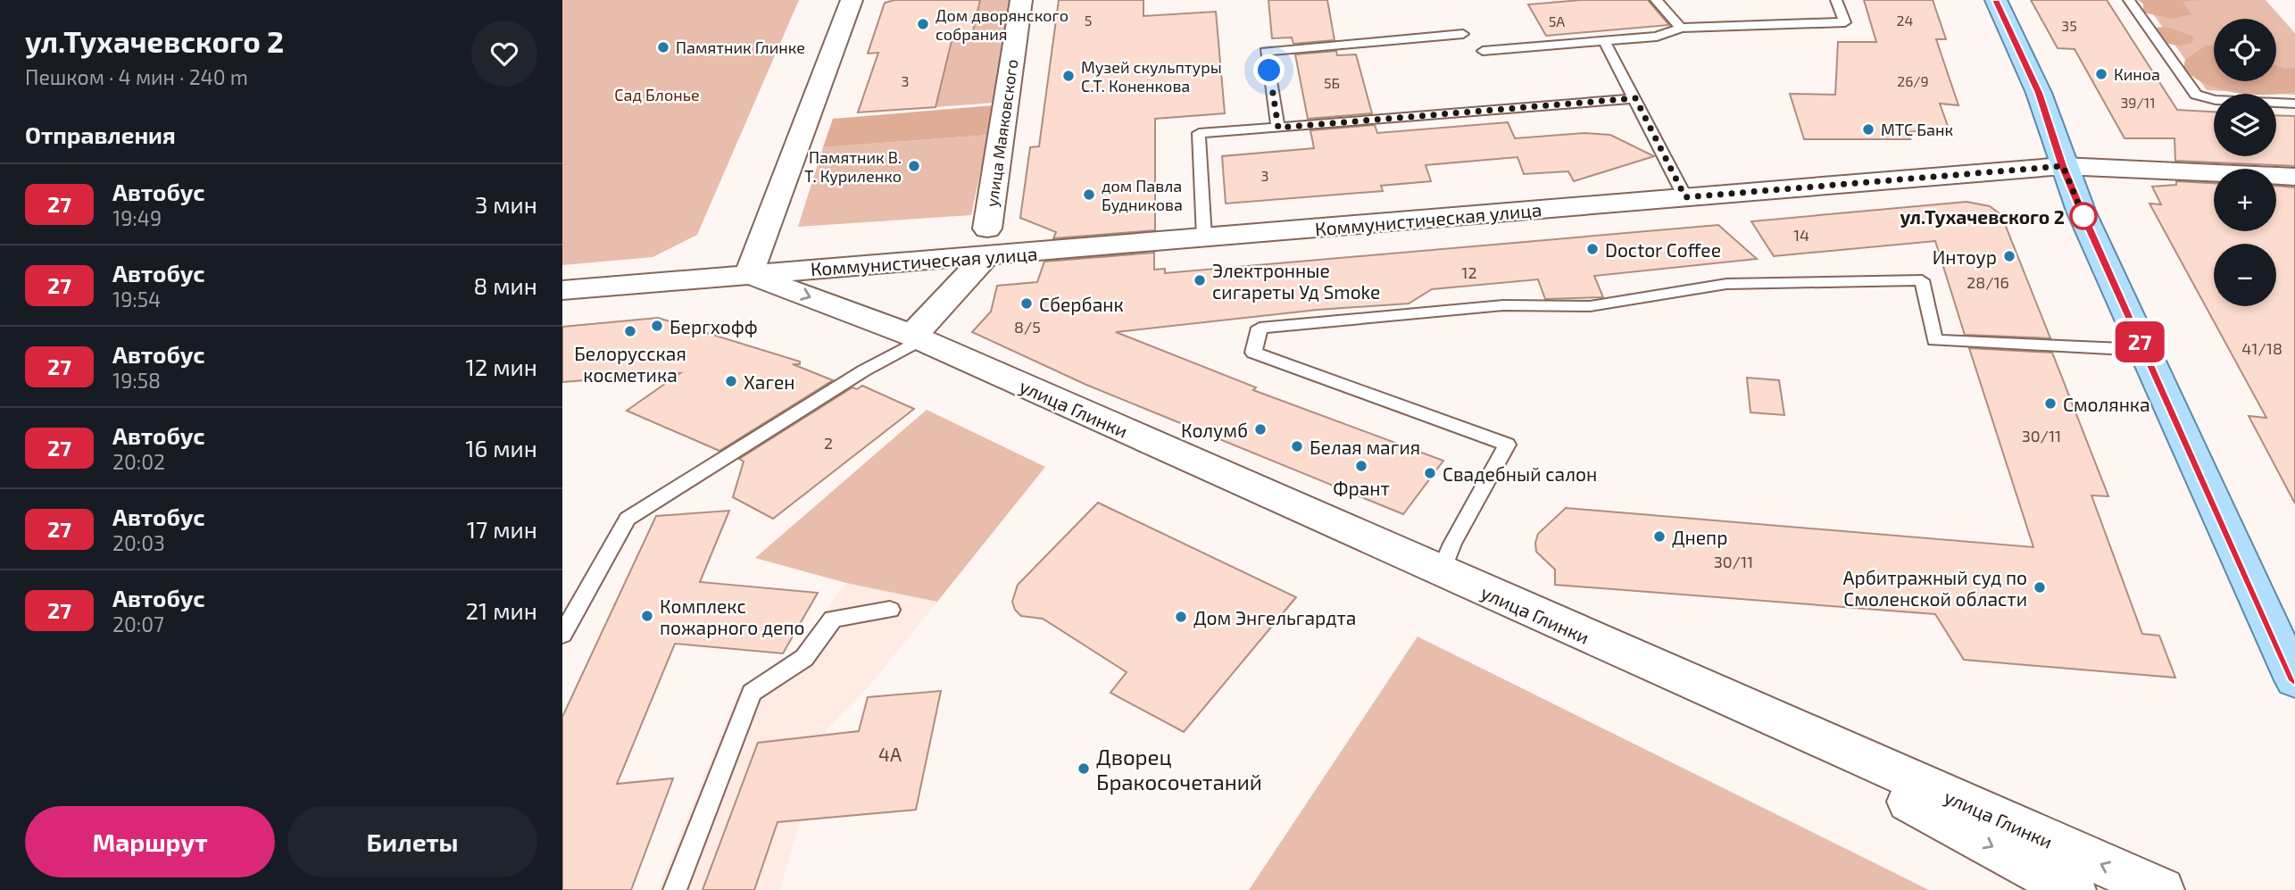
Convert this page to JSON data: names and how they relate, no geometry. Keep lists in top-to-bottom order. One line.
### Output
{"streets":{"street":["улица Маяковского","Коммунистическая улица","улица Глинки"]},"crossings":[["улица Маяковского","Коммунистическая улица"],["Коммунистическая улица","улица Глинки"]],"parks":["Сад Блонье"],"places":["Дом дворянского собрания","Памятник Глинке","Киноа","Музей скульптуры С.Т. Коненкова","МТС Банк","Памятник В. Т. Куриленко","дом Павла Будникова","ул.Тухачевского 2","Doctor Coffee","Интоур","Электронные сигареты Уд Smoke","Сбербанк","Бергхофф","Белорусская косметика","Хаген","Смолянка","Колумб","Белая магия","Франт","Свадебный салон","Днепр","Арбитражный суд по Смоленской области","Комплекс пожарного депо","Дом Энгельгардта","Дворец Бракосочетаний"],"lines":["bus line 27"],"house_numbers":["5","24","5А","35","3","26/9","5Б","39/11","3","14","12","28/16","8/5","41/18","30/11","2","30/11","4А"],"page":{"heading":[["ул.Тухачевского 2","Пешком · 4 мин · 240 m"],"Отправления"],"on_map":"27","map_buttons":["+","−"],"list":[{"mark":"27","name":"Автобус","note":"19:49","value":"3 мин"},{"mark":"27","name":"Автобус","note":"19:54","value":"8 мин"},{"mark":"27","name":"Автобус","note":"19:58","value":"12 мин"},{"mark":"27","name":"Автобус","note":"20:02","value":"16 мин"},{"mark":"27","name":"Автобус","note":"20:03","value":"17 мин"},{"mark":"27","name":"Автобус","note":"20:07","value":"21 мин"}],"buttons":["Маршрут","Билеты"]}}
